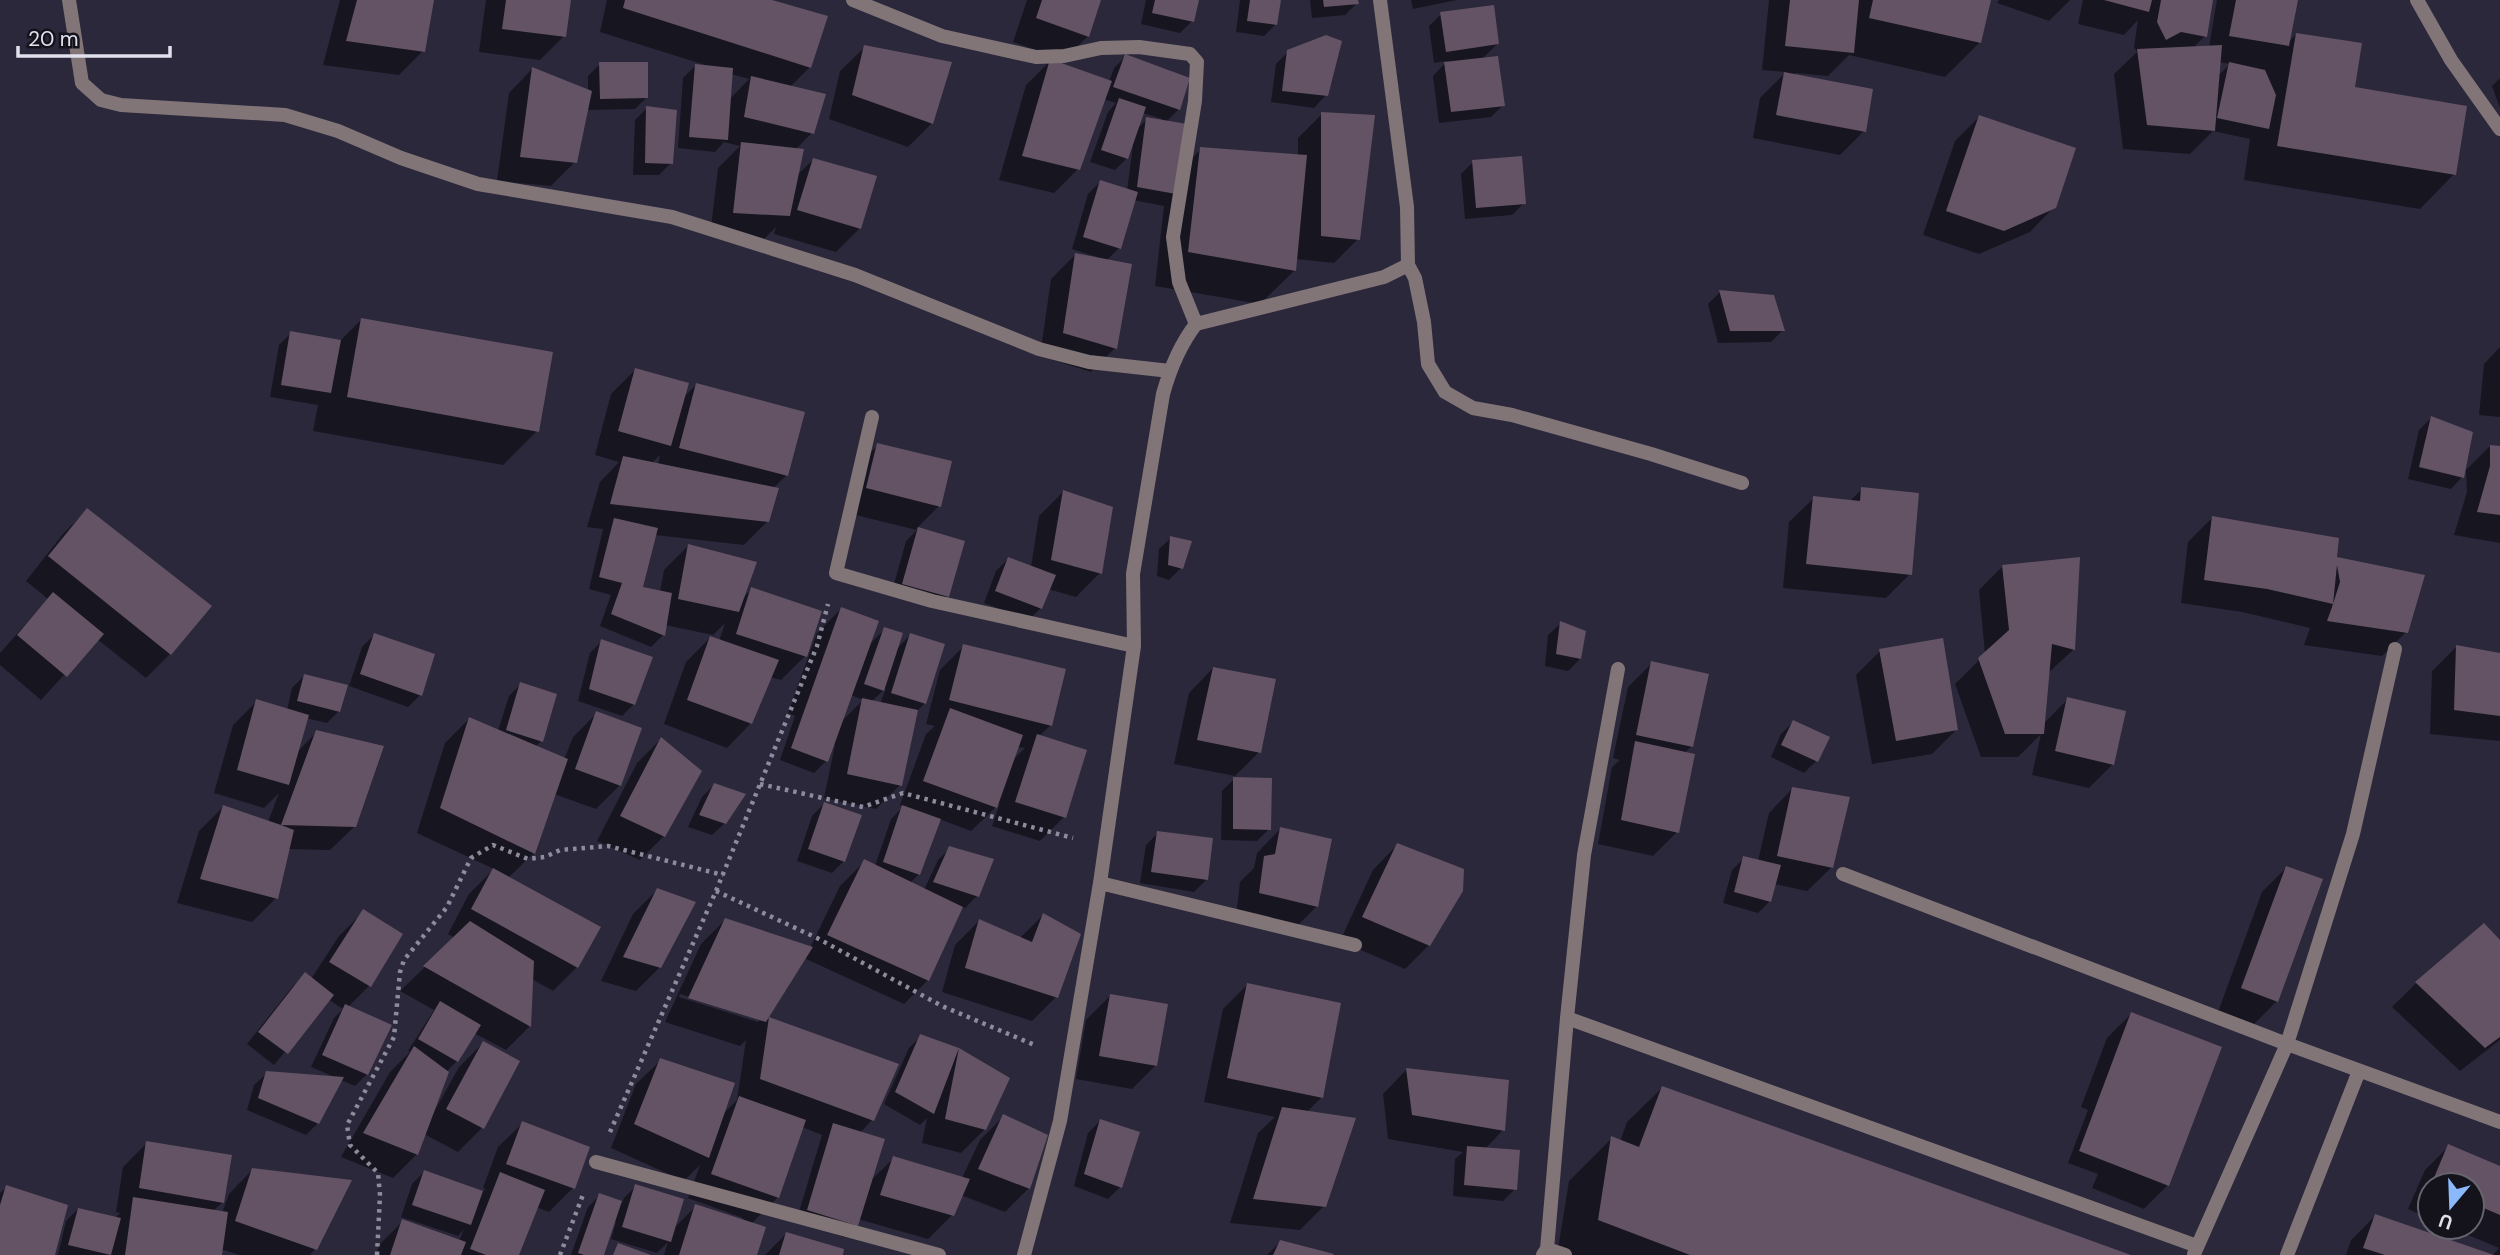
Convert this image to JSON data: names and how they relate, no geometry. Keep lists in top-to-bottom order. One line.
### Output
{"scale_bar":"20 m","north":"bottom"}
